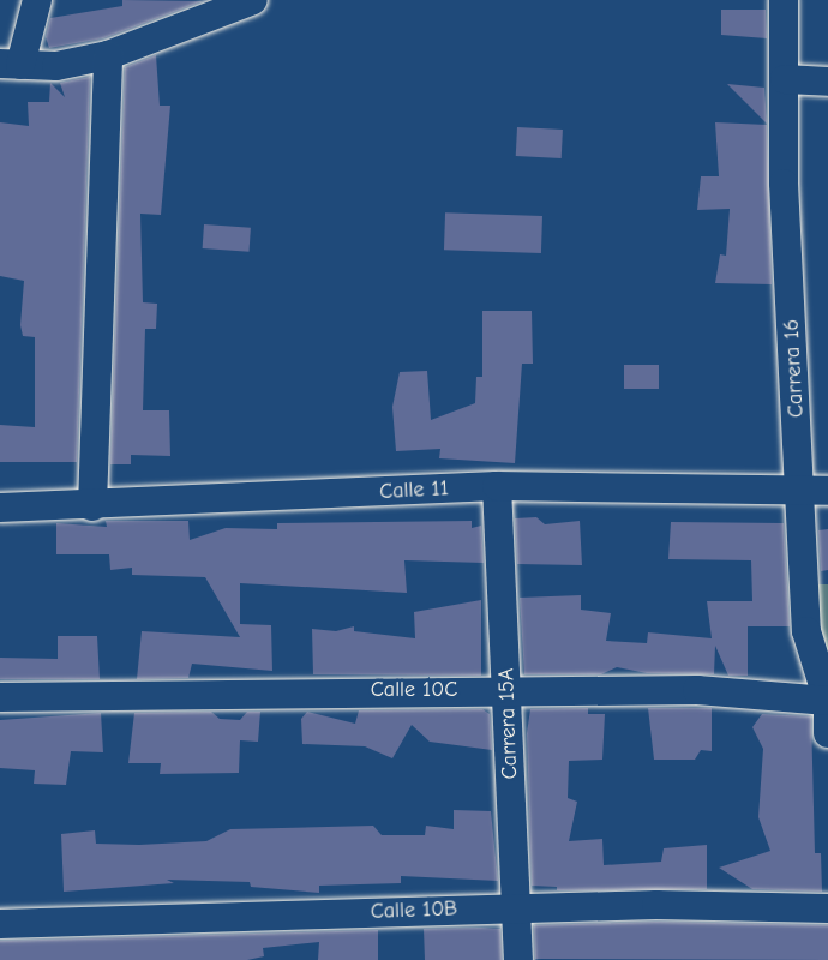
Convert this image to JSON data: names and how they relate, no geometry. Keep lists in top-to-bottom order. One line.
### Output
{"streets":{"street":["Carrera 16","Calle 11","Calle 10C","Carrera 15A","Calle 10B"]},"crossings":[["Carrera 16","Calle 11"],["Carrera 16","Calle 10C"],["Calle 11","Carrera 15A"],["Calle 10C","Carrera 15A"],["Carrera 15A","Calle 10B"]]}
